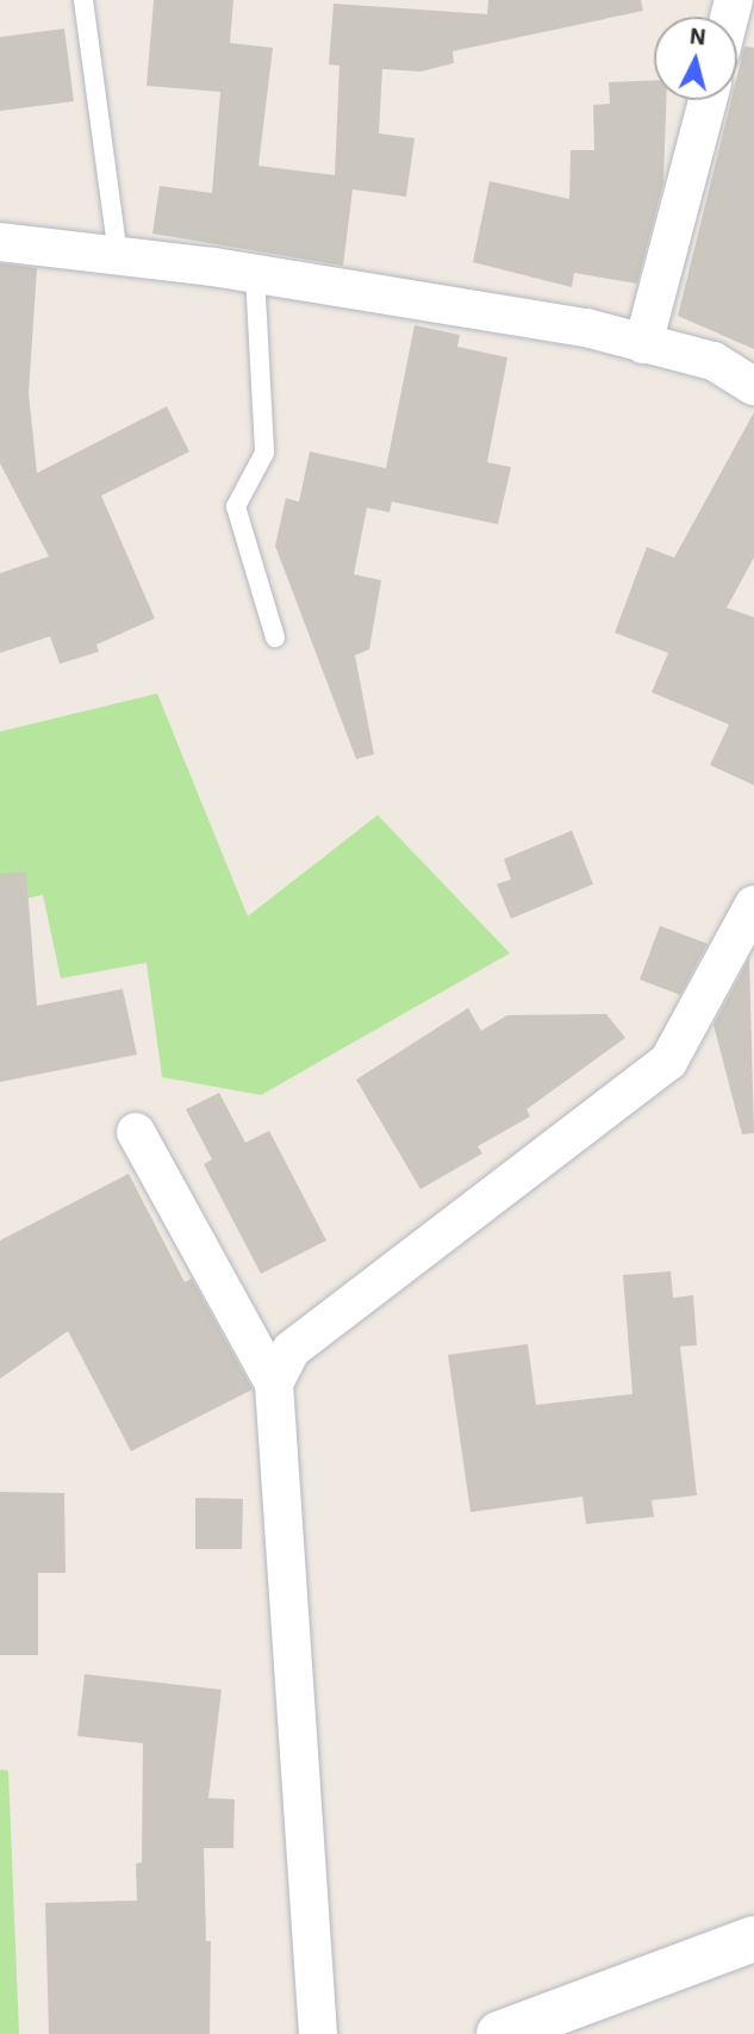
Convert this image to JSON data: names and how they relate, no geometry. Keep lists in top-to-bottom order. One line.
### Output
{"north":"top"}
